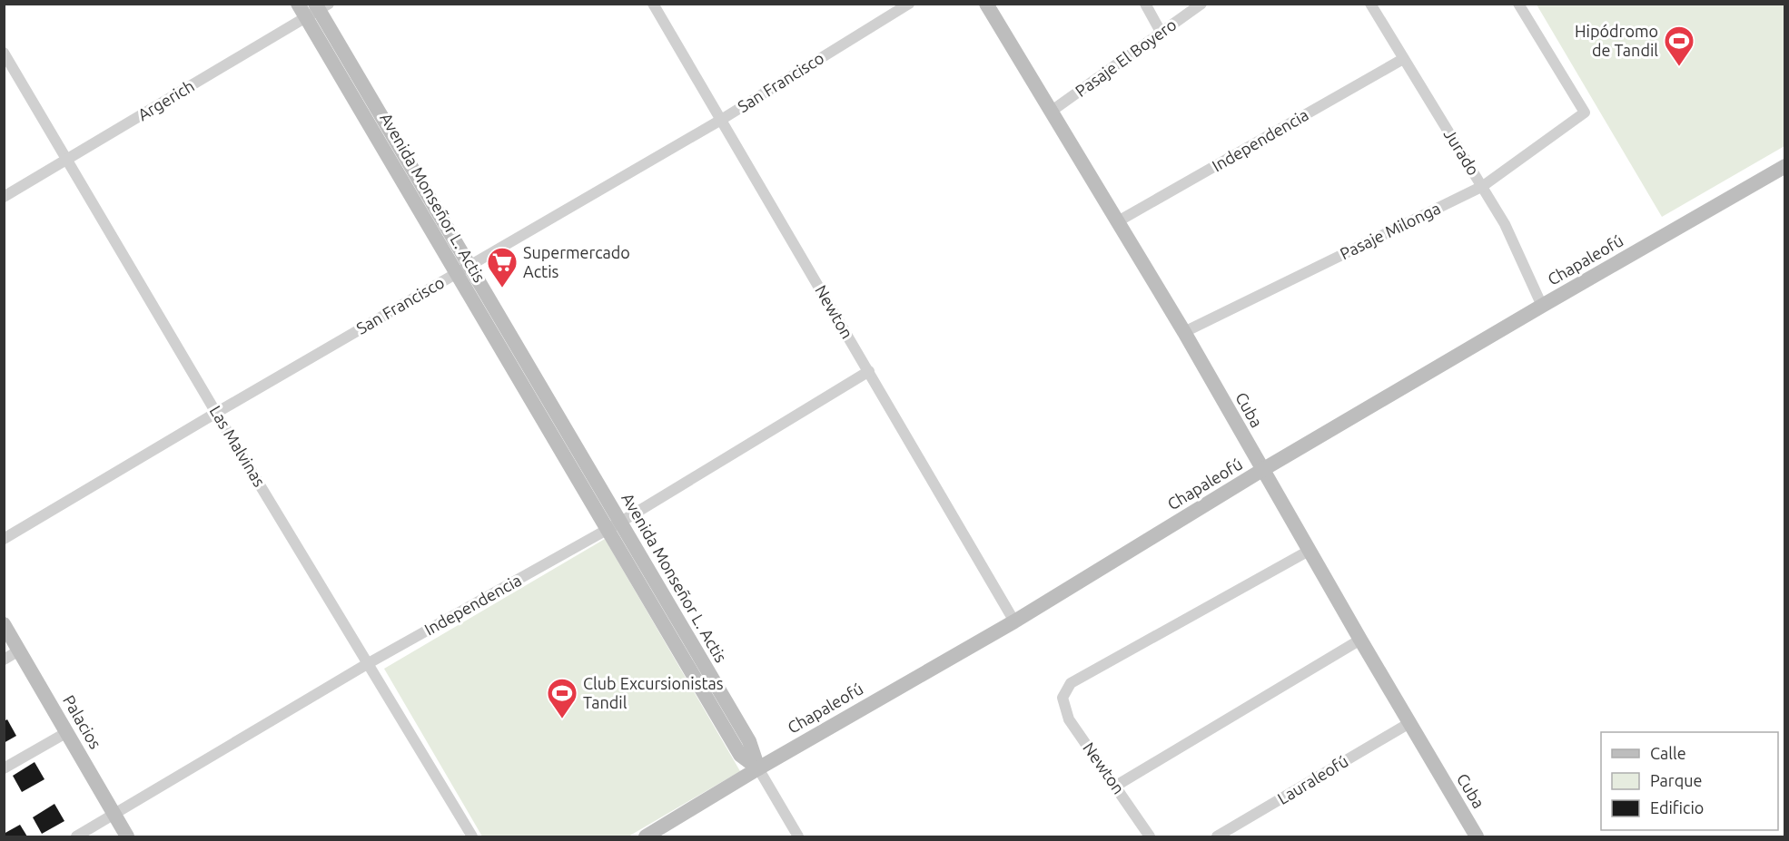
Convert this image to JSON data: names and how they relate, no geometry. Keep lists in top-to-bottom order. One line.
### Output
{"streets":{"street":["Pasaje El Boyero","San Francisco","Argerich","Independencia","Jurado","Avenida Monseñor L. Actis","Pasaje Milonga","Chapaleofú","Newton","Cuba","Las Malvinas","Palacios","Lauraleofú"]},"crossings":[["Pasaje El Boyero","Cuba"],["San Francisco","Avenida Monseñor L. Actis"],["San Francisco","Newton"],["San Francisco","Las Malvinas"],["Argerich","Avenida Monseñor L. Actis"],["Argerich","Las Malvinas"],["Independencia","Jurado"],["Independencia","Avenida Monseñor L. Actis"],["Independencia","Newton"],["Independencia","Cuba"],["Independencia","Las Malvinas"],["Independencia","Palacios"],["Jurado","Pasaje Milonga"],["Jurado","Chapaleofú"],["Avenida Monseñor L. Actis","Chapaleofú"],["Pasaje Milonga","Cuba"],["Chapaleofú","Newton"],["Chapaleofú","Cuba"],["Newton","Cuba"],["Cuba","Lauraleofú"]],"places":{"sports":["Hipódromo de Tandil","Club Excursionistas Tandil"],"supermarket":["Supermercado Actis"]},"legend":["Calle","Parque","Edificio"]}
